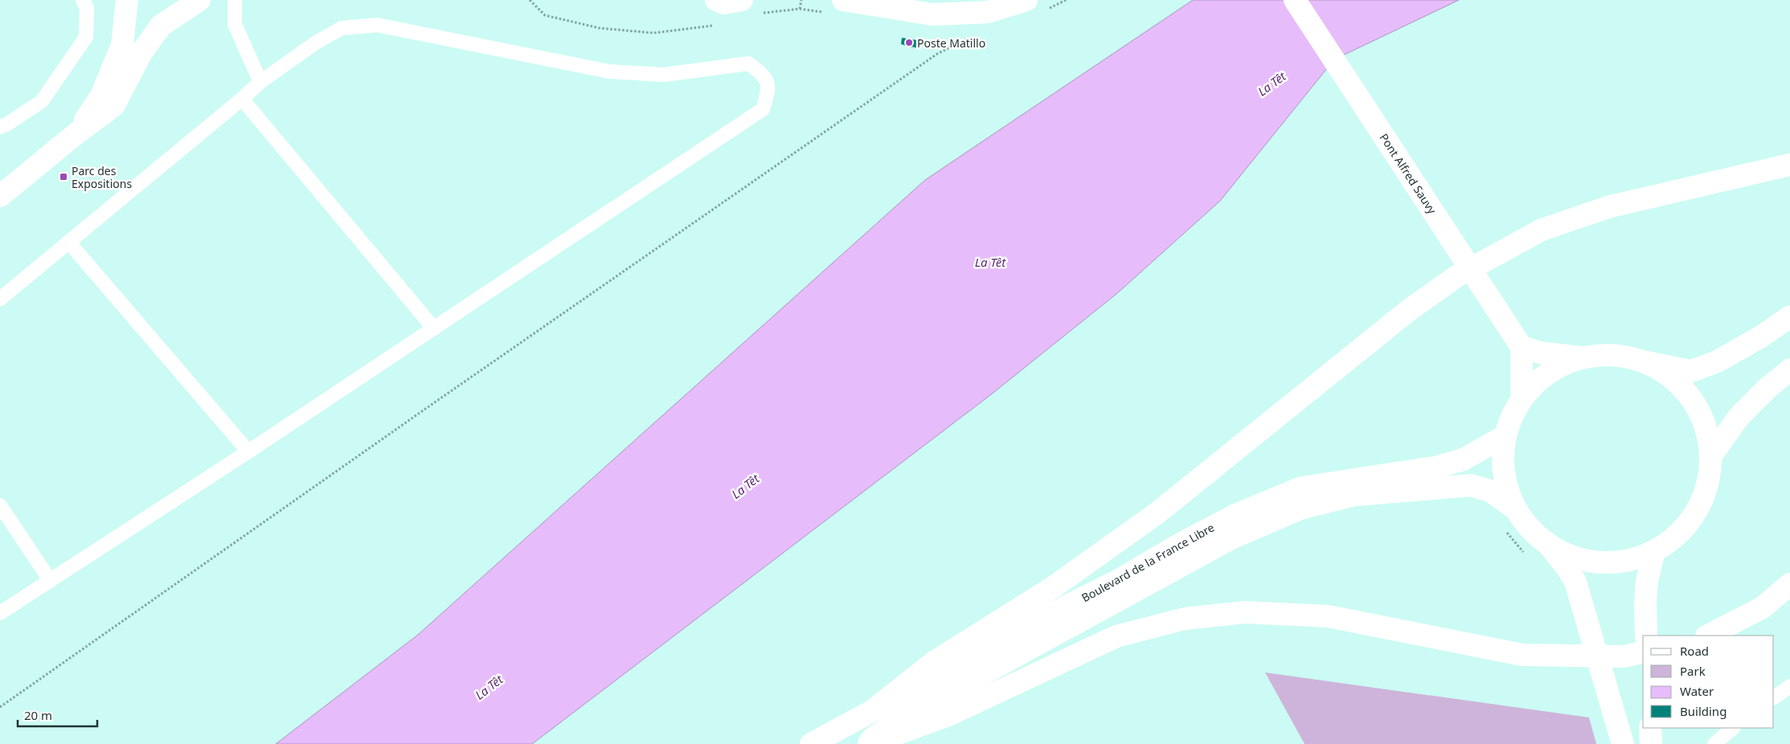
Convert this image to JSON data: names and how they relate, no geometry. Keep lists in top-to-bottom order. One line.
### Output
{"streets":{"main road":["Pont Alfred Sauvy","Boulevard de la France Libre"]},"water":["La Têt"],"places":{"other":["Poste Matillo"],"transit":["Parc des Expositions"]},"legend":["Road","Park","Water","Building"],"scale_bar":"20 m"}
